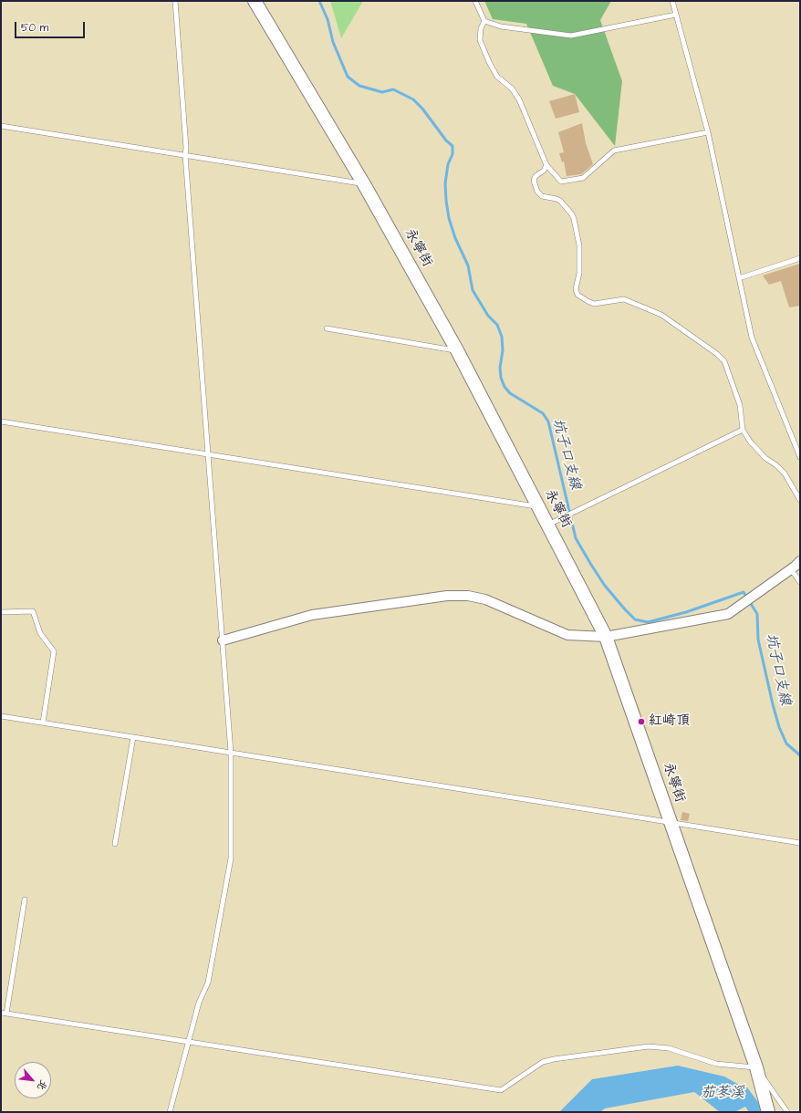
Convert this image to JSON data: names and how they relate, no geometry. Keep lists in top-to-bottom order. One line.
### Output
{"streets":{"street":["永寧街"]},"water":["坑子口支線","茄苳溪"],"places":["紅崎頂"],"scale_bar":"50 m","north":"bottom right"}
